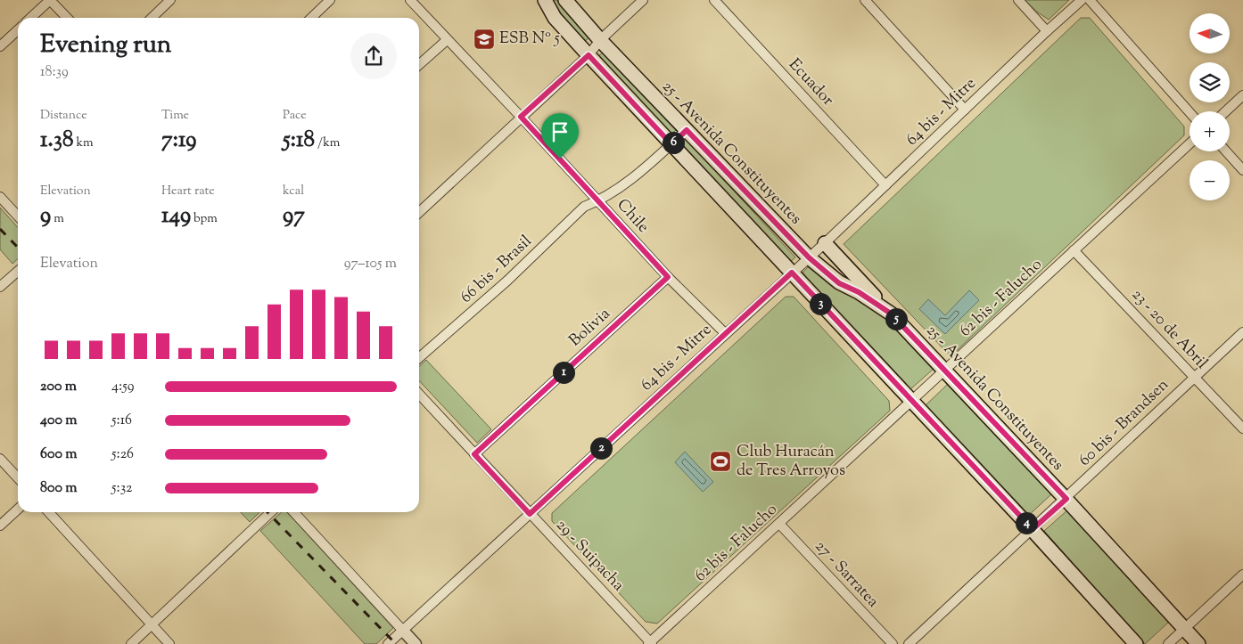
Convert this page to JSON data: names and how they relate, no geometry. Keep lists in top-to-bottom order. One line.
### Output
{"streets":{"main road":["25 - Avenida Constituyentes"],"street":["Ecuador","64 bis - Mitre","Chile","66 bis - Brasil","62 bis - Falucho","Bolivia","23 - 20 de Abril","60 bis - Brandsen","29 - Suipacha","27 - Sarratea"]},"crossings":[["Ecuador","64 bis - Mitre"],["64 bis - Mitre","25 - Avenida Constituyentes"],["64 bis - Mitre","Chile"],["64 bis - Mitre","29 - Suipacha"],["25 - Avenida Constituyentes","66 bis - Brasil"],["25 - Avenida Constituyentes","62 bis - Falucho"],["25 - Avenida Constituyentes","60 bis - Brandsen"],["Chile","66 bis - Brasil"],["Chile","Bolivia"],["62 bis - Falucho","23 - 20 de Abril"],["62 bis - Falucho","29 - Suipacha"],["62 bis - Falucho","27 - Sarratea"],["Bolivia","29 - Suipacha"],["23 - 20 de Abril","60 bis - Brandsen"]],"places":{"school or university":["ESB Nº 5"],"sports":["Club Huracán de Tres Arroyos"]},"north":"left","page":{"map_buttons":["+","−"],"heading":["Evening run","18:39"],"stats":[["Distance","1.38 km"],["Time","7:19"],["Pace","5:18 /km"],["Elevation","9 m"],["Heart rate","149 bpm"],["kcal","97"]],"pins":["6","3","5","1","2","4"],"chart":["Elevation","97–105 m"],"list":[{"name":"200 m","note":"4:59"},{"name":"400 m","note":"5:16"},{"name":"600 m","note":"5:26"},{"name":"800 m","note":"5:32"}]}}
